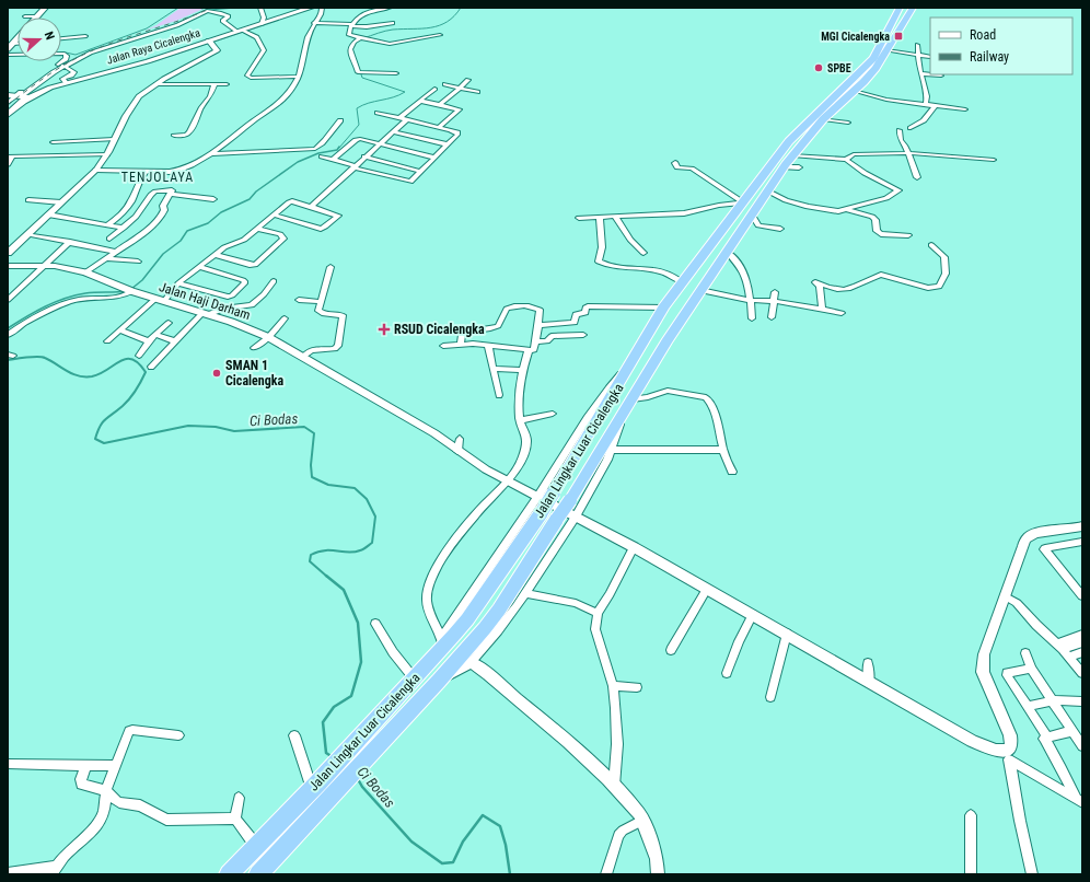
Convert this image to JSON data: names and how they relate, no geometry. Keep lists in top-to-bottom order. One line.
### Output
{"streets":{"highway":["Jalan Lingkar Luar Cicalengka"],"main road":["Jalan Raya Cicalengka"],"street":["Jalan Haji Darham"]},"districts":["TENJOLAYA"],"water":["Ci Bodas"],"places":{"transit":["MGI Cicalengka"],"other":["SPBE","SMAN 1 Cicalengka"],"health":["RSUD Cicalengka"]},"legend":["Road","Railway"],"north":"right"}
